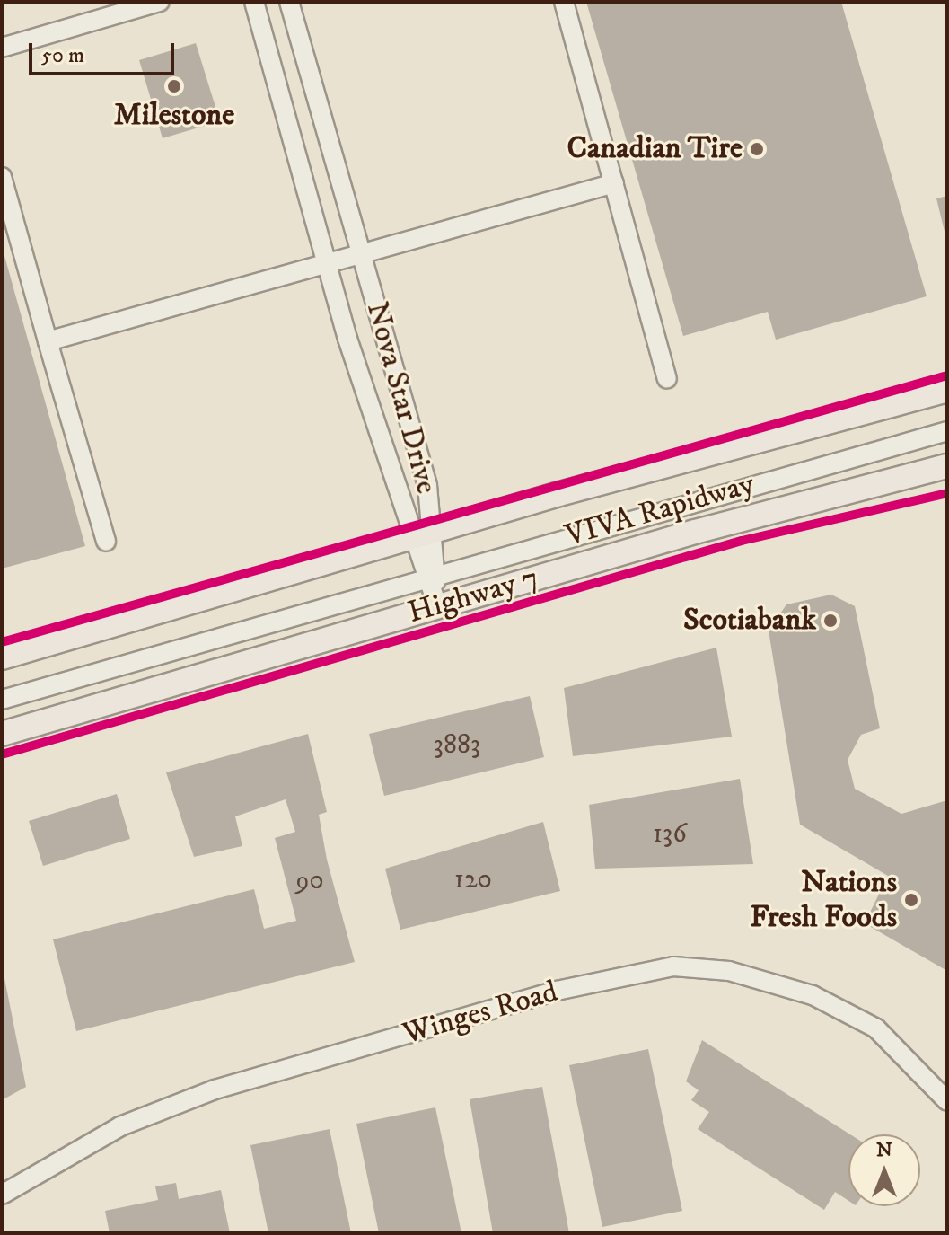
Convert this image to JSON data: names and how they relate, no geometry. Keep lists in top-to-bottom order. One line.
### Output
{"streets":{"main road":["Highway 7"],"street":["Nova Star Drive","VIVA Rapidway","Winges Road"]},"crossings":[["Nova Star Drive","VIVA Rapidway"],["Nova Star Drive","Highway 7"]],"places":["Milestone","Canadian Tire","Scotiabank","Nations Fresh Foods"],"house_numbers":["3883","136","120","90"],"scale_bar":"50 m","north":"top"}
